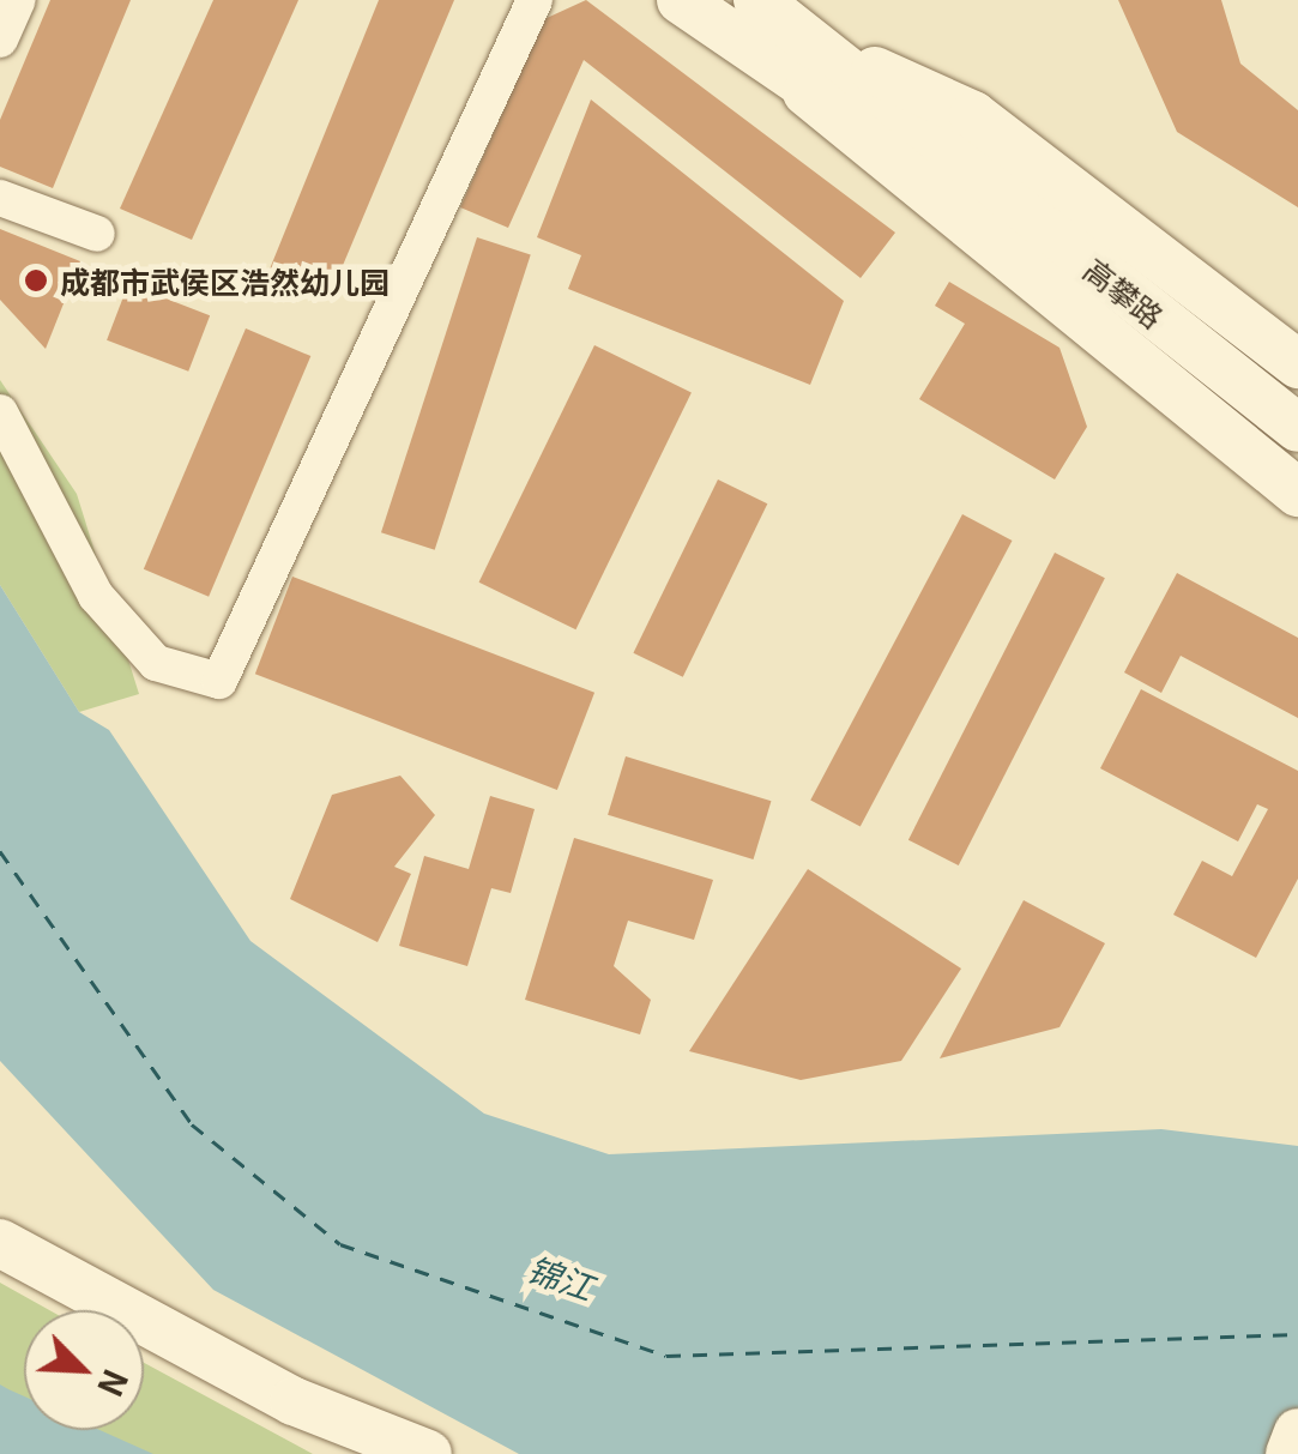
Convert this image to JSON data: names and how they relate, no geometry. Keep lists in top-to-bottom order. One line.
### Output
{"streets":{"street":["高攀路"]},"water":["锦江"],"places":["成都市武侯区浩然幼儿园"],"north":"bottom right"}
